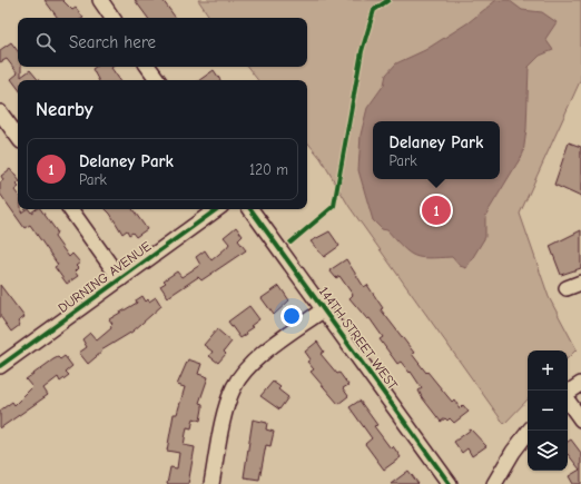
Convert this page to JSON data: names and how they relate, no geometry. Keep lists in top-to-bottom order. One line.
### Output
{"streets":{"street":["DURNING AVENUE","144TH STREET WEST"]},"page":{"search":"Search here","heading":"Nearby","popup":["Delaney Park","Park"],"list":[{"mark":"1","name":"Delaney Park","note":"Park","value":"120 m"}],"pins":"1","map_buttons":["+","−"]}}
